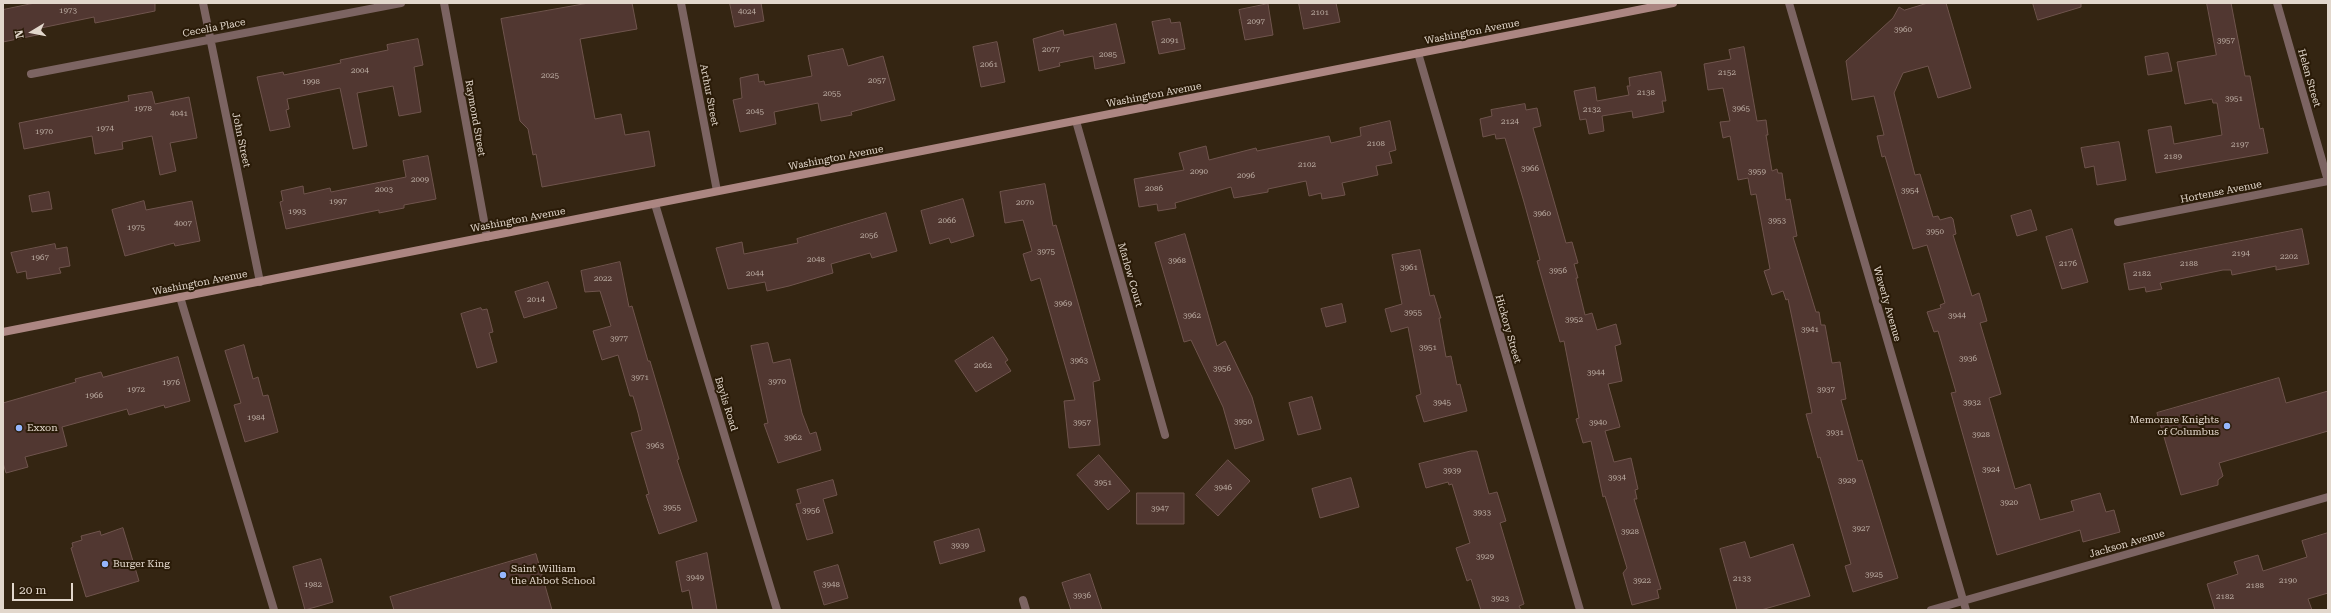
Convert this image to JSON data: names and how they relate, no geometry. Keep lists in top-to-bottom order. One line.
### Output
{"streets":{"street":["Cecelia Place","Washington Avenue","Helen Street","Arthur Street","Raymond Street","John Street","Hortense Avenue","Marlow Court","Waverly Avenue","Hickory Street","Baylis Road","Jackson Avenue"]},"crossings":[["Cecelia Place","John Street"],["Washington Avenue","Arthur Street"],["Washington Avenue","Raymond Street"],["Washington Avenue","John Street"],["Washington Avenue","Marlow Court"],["Washington Avenue","Hickory Street"],["Washington Avenue","Baylis Road"],["Helen Street","Hortense Avenue"],["Waverly Avenue","Jackson Avenue"]],"places":["Memorare Knights of Columbus","Exxon","Burger King","Saint William the Abbot School"],"house_numbers":["1973","4024","2101","2097","3960","2091","3957","2077","2085","2061","2004","2152","2025","2057","1998","2138","2055","3951","1978","3965","2132","2045","4041","2124","1974","1970","2108","2197","2189","2102","3966","2090","3959","2096","2009","2086","2003","3954","1997","2070","1993","3960","2066","3953","4007","1975","3950","2056","3975","2194","2202","1967","2048","3968","2176","2188","3961","3956","2044","2182","2022","2014","3969","3955","3962","3944","3952","3941","3977","3951","3936","3963","2062","3956","3944","3971","3970","1976","1972","3937","1966","3945","3932","1984","3950","3957","3940","3931","3928","3962","3963","3924","3939","3934","3929","3951","3946","3920","3955","3947","3956","3933","3927","3928","3939","3929","3925","3949","2133","3922","2190","1982","3948","2188","3936","2182","3923"],"scale_bar":"20 m","north":"left"}
